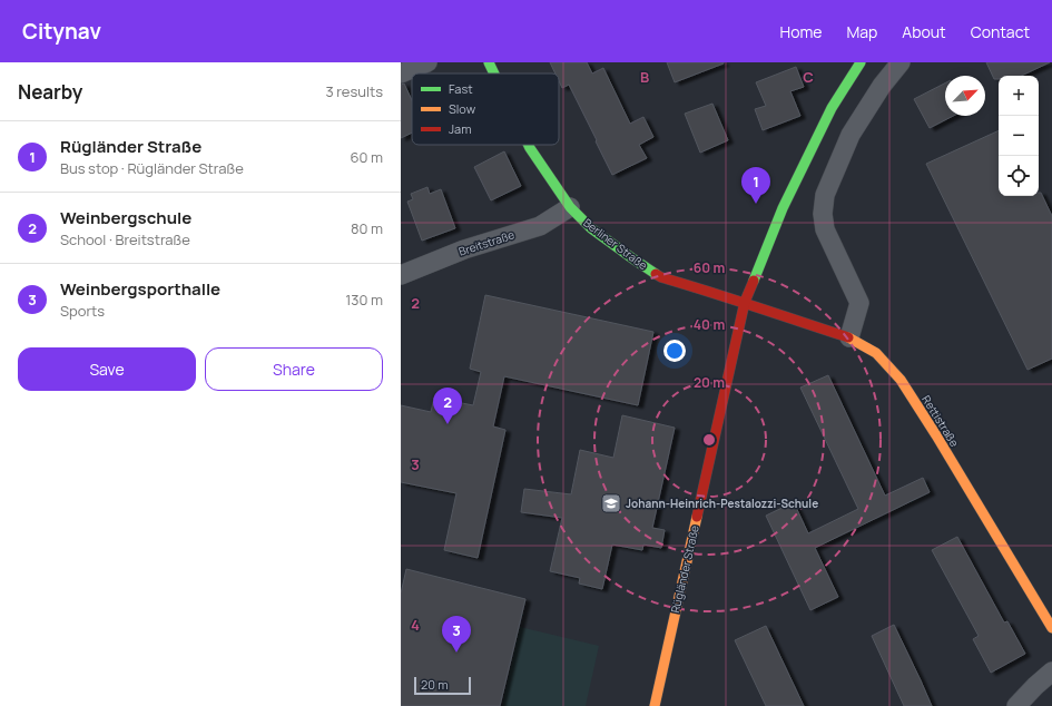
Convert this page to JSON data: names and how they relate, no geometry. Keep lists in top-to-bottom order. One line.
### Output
{"streets":{"street":["Breitstraße","Berliner Straße","Rettistraße","Rügländer Straße"]},"crossings":[["Breitstraße","Berliner Straße"],["Berliner Straße","Rettistraße"],["Berliner Straße","Rügländer Straße"],["Rettistraße","Rügländer Straße"]],"places":{"school or university":["Johann-Heinrich-Pestalozzi-Schule"]},"legend":["Fast","Slow","Jam"],"scale_bar":"20 m","north":"top right","page":{"header":"Citynav","nav":["Home","Map","About","Contact"],"heading":["Nearby","3 results"],"map_buttons":["+","−"],"list":[{"mark":"1","name":"Rügländer Straße","note":"Bus stop · Rügländer Straße","value":"60 m"},{"mark":"2","name":"Weinbergschule","note":"School · Breitstraße","value":"80 m"},{"mark":"3","name":"Weinbergsporthalle","note":"Sports","value":"130 m"}],"pins":["1","2","3"],"buttons":["Save","Share"],"scale":"20 m"},"grid":{"columns":["B","C"],"rows":["2","3","4"]},"rings":["60 m","40 m","20 m"]}
